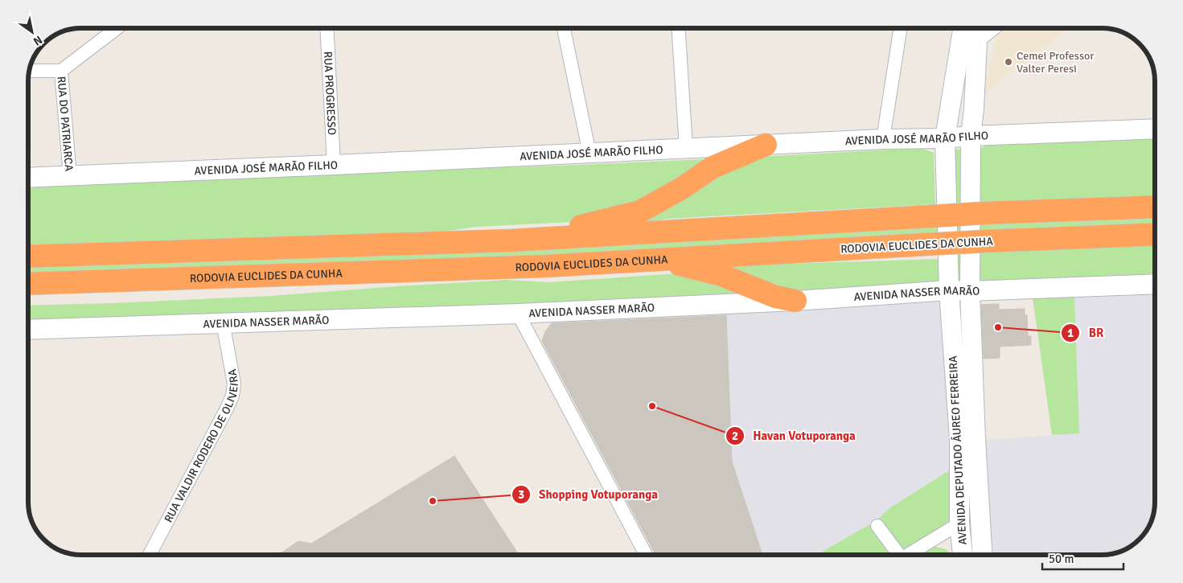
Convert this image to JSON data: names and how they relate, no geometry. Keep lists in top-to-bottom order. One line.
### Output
{"streets":{"highway":["RODOVIA EUCLIDES DA CUNHA"],"main road":["AVENIDA JOSÉ MARÃO FILHO","AVENIDA NASSER MARÃO","AVENIDA DEPUTADO ÁUREO FERREIRA"],"street":["RUA PROGRESSO","RUA DO PATRIARCA","RUA VALDIR RODERO DE OLIVEIRA"]},"crossings":[["RUA PROGRESSO","AVENIDA JOSÉ MARÃO FILHO"],["RUA DO PATRIARCA","AVENIDA JOSÉ MARÃO FILHO"],["AVENIDA JOSÉ MARÃO FILHO","AVENIDA DEPUTADO ÁUREO FERREIRA"],["AVENIDA NASSER MARÃO","RUA VALDIR RODERO DE OLIVEIRA"],["AVENIDA NASSER MARÃO","AVENIDA DEPUTADO ÁUREO FERREIRA"]],"places":["Cemei Professor Valter Peresi","BR","Havan Votuporanga","Shopping Votuporanga"],"scale_bar":"50 m","north":"bottom right"}
